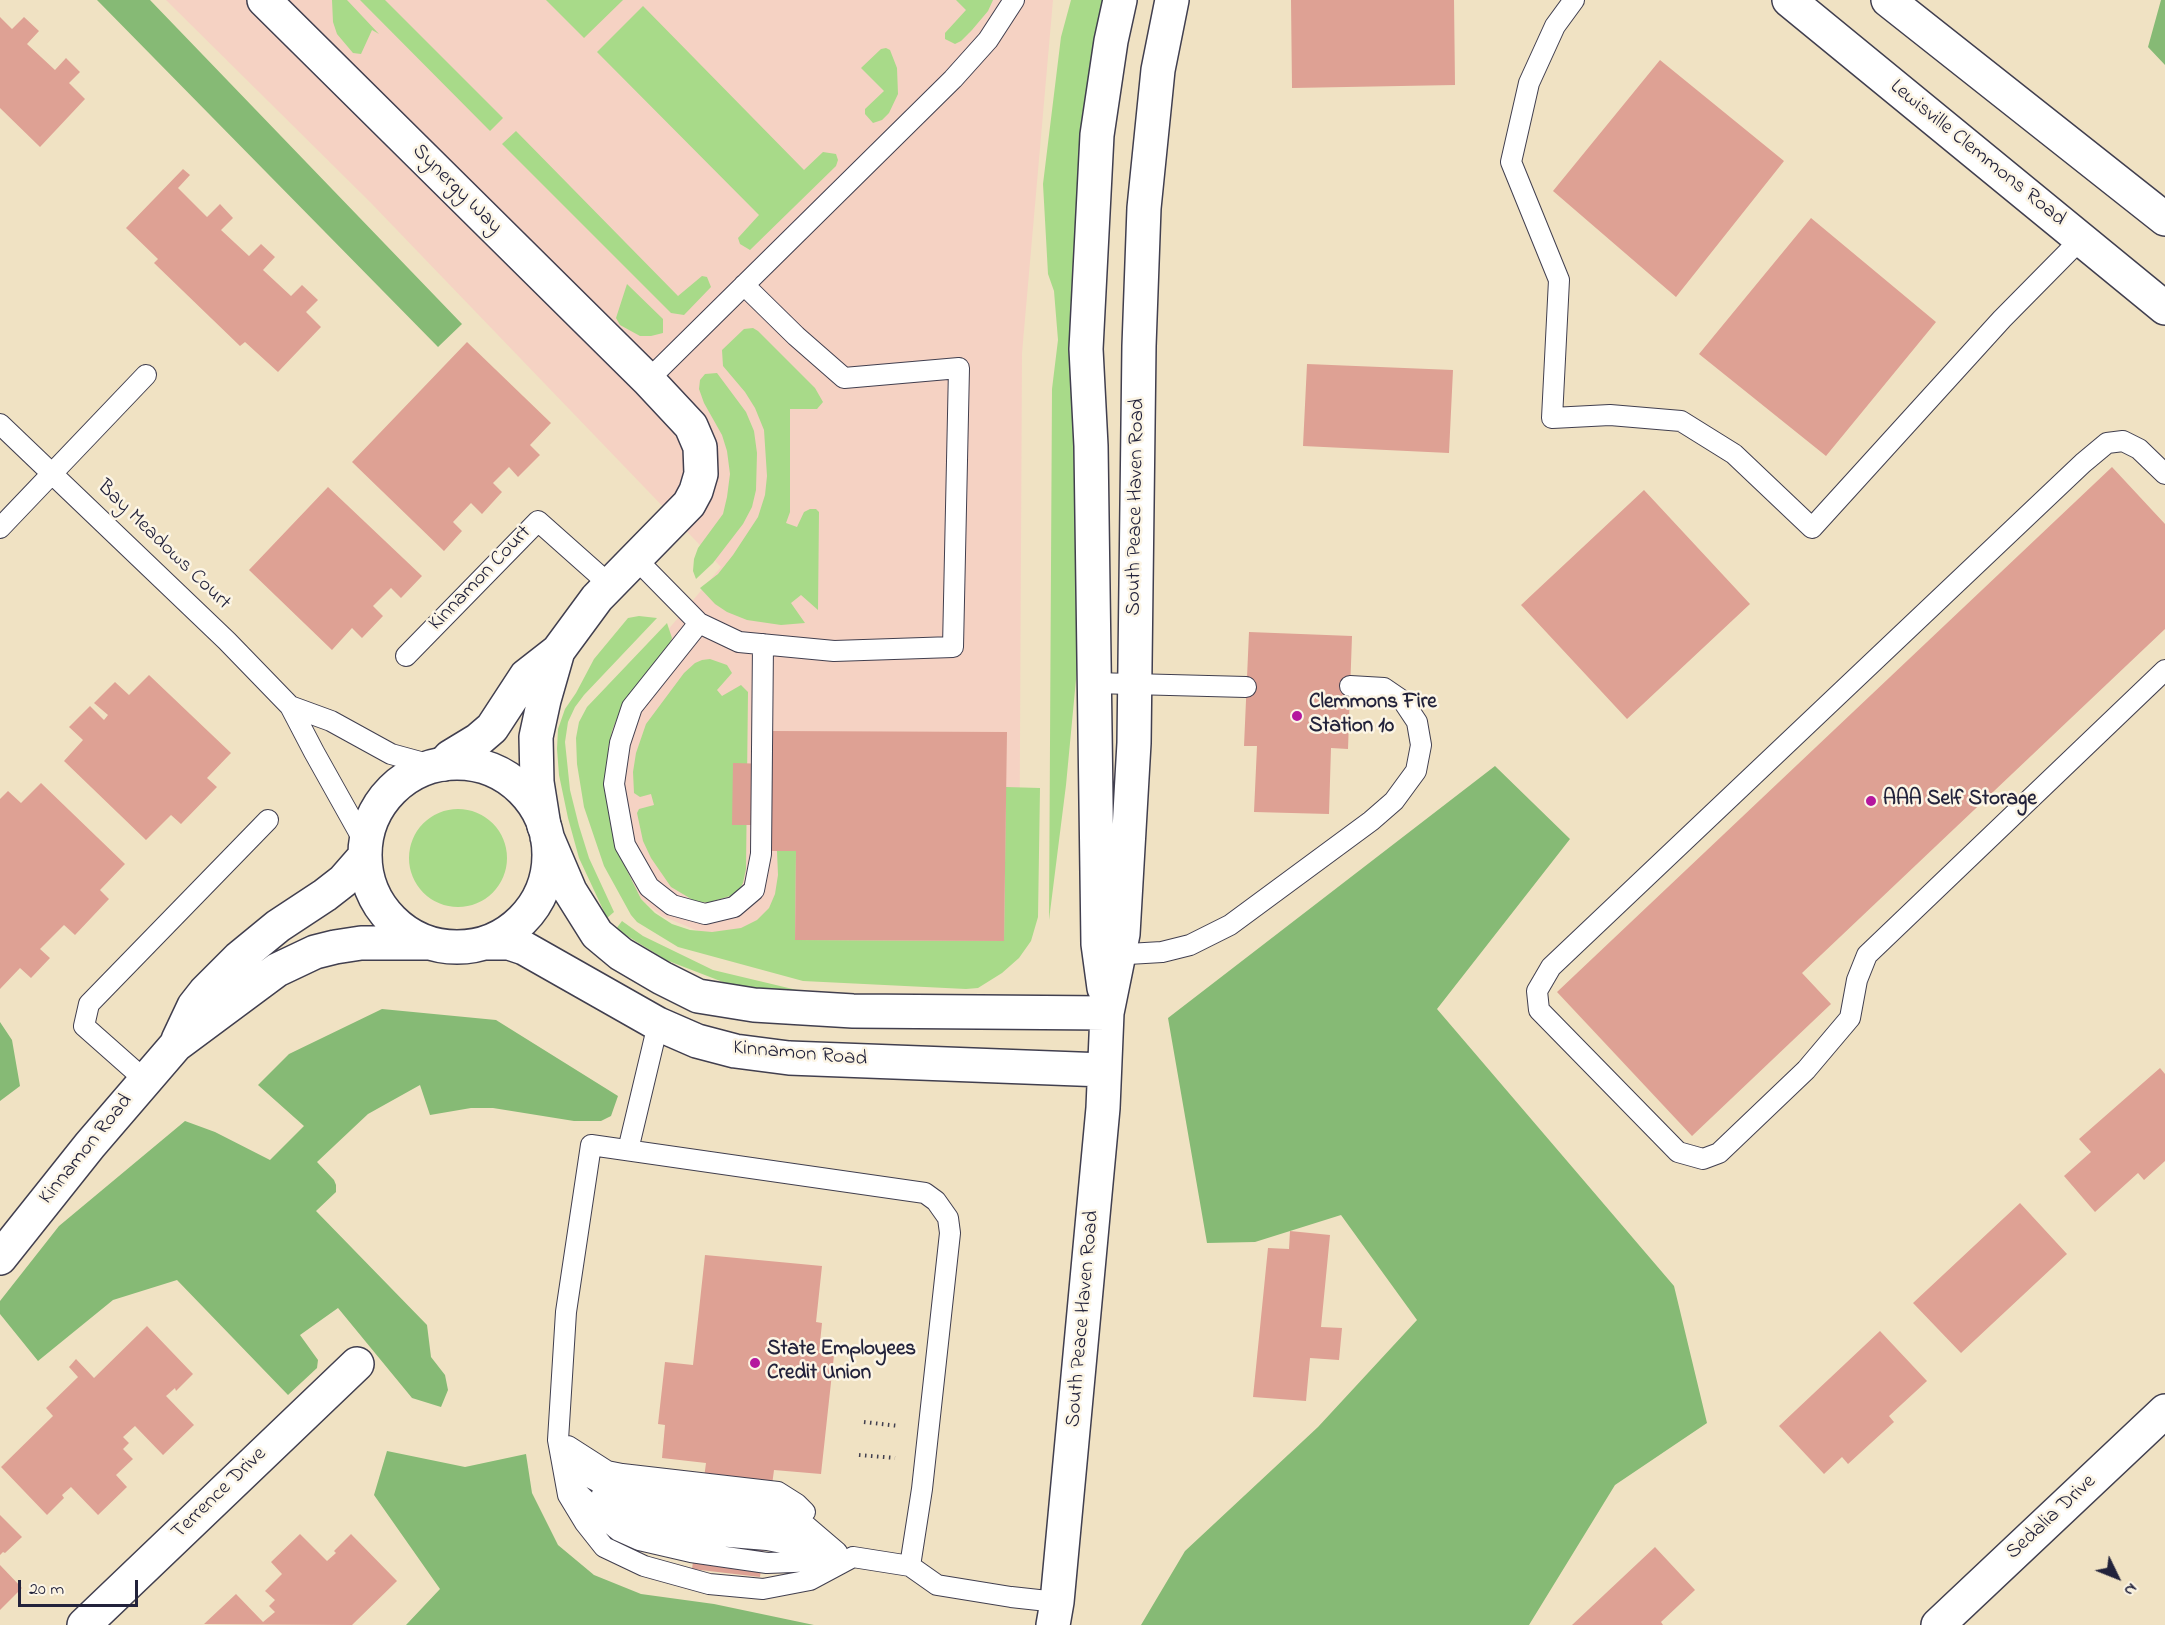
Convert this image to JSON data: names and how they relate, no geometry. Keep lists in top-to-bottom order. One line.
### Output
{"streets":{"main road":["Lewisville Clemmons Road","Synergy Way","South Peace Haven Road","Kinnamon Road","Terrence Drive","Sedalia Drive"],"lane":["Bay Meadows Court","Kinnamon Court"]},"crossings":[["South Peace Haven Road","Kinnamon Road"],["Bay Meadows Court","Kinnamon Road"]],"places":["Clemmons Fire Station 10","AAA Self Storage","State Employees Credit Union"],"scale_bar":"20 m","north":"bottom right"}
